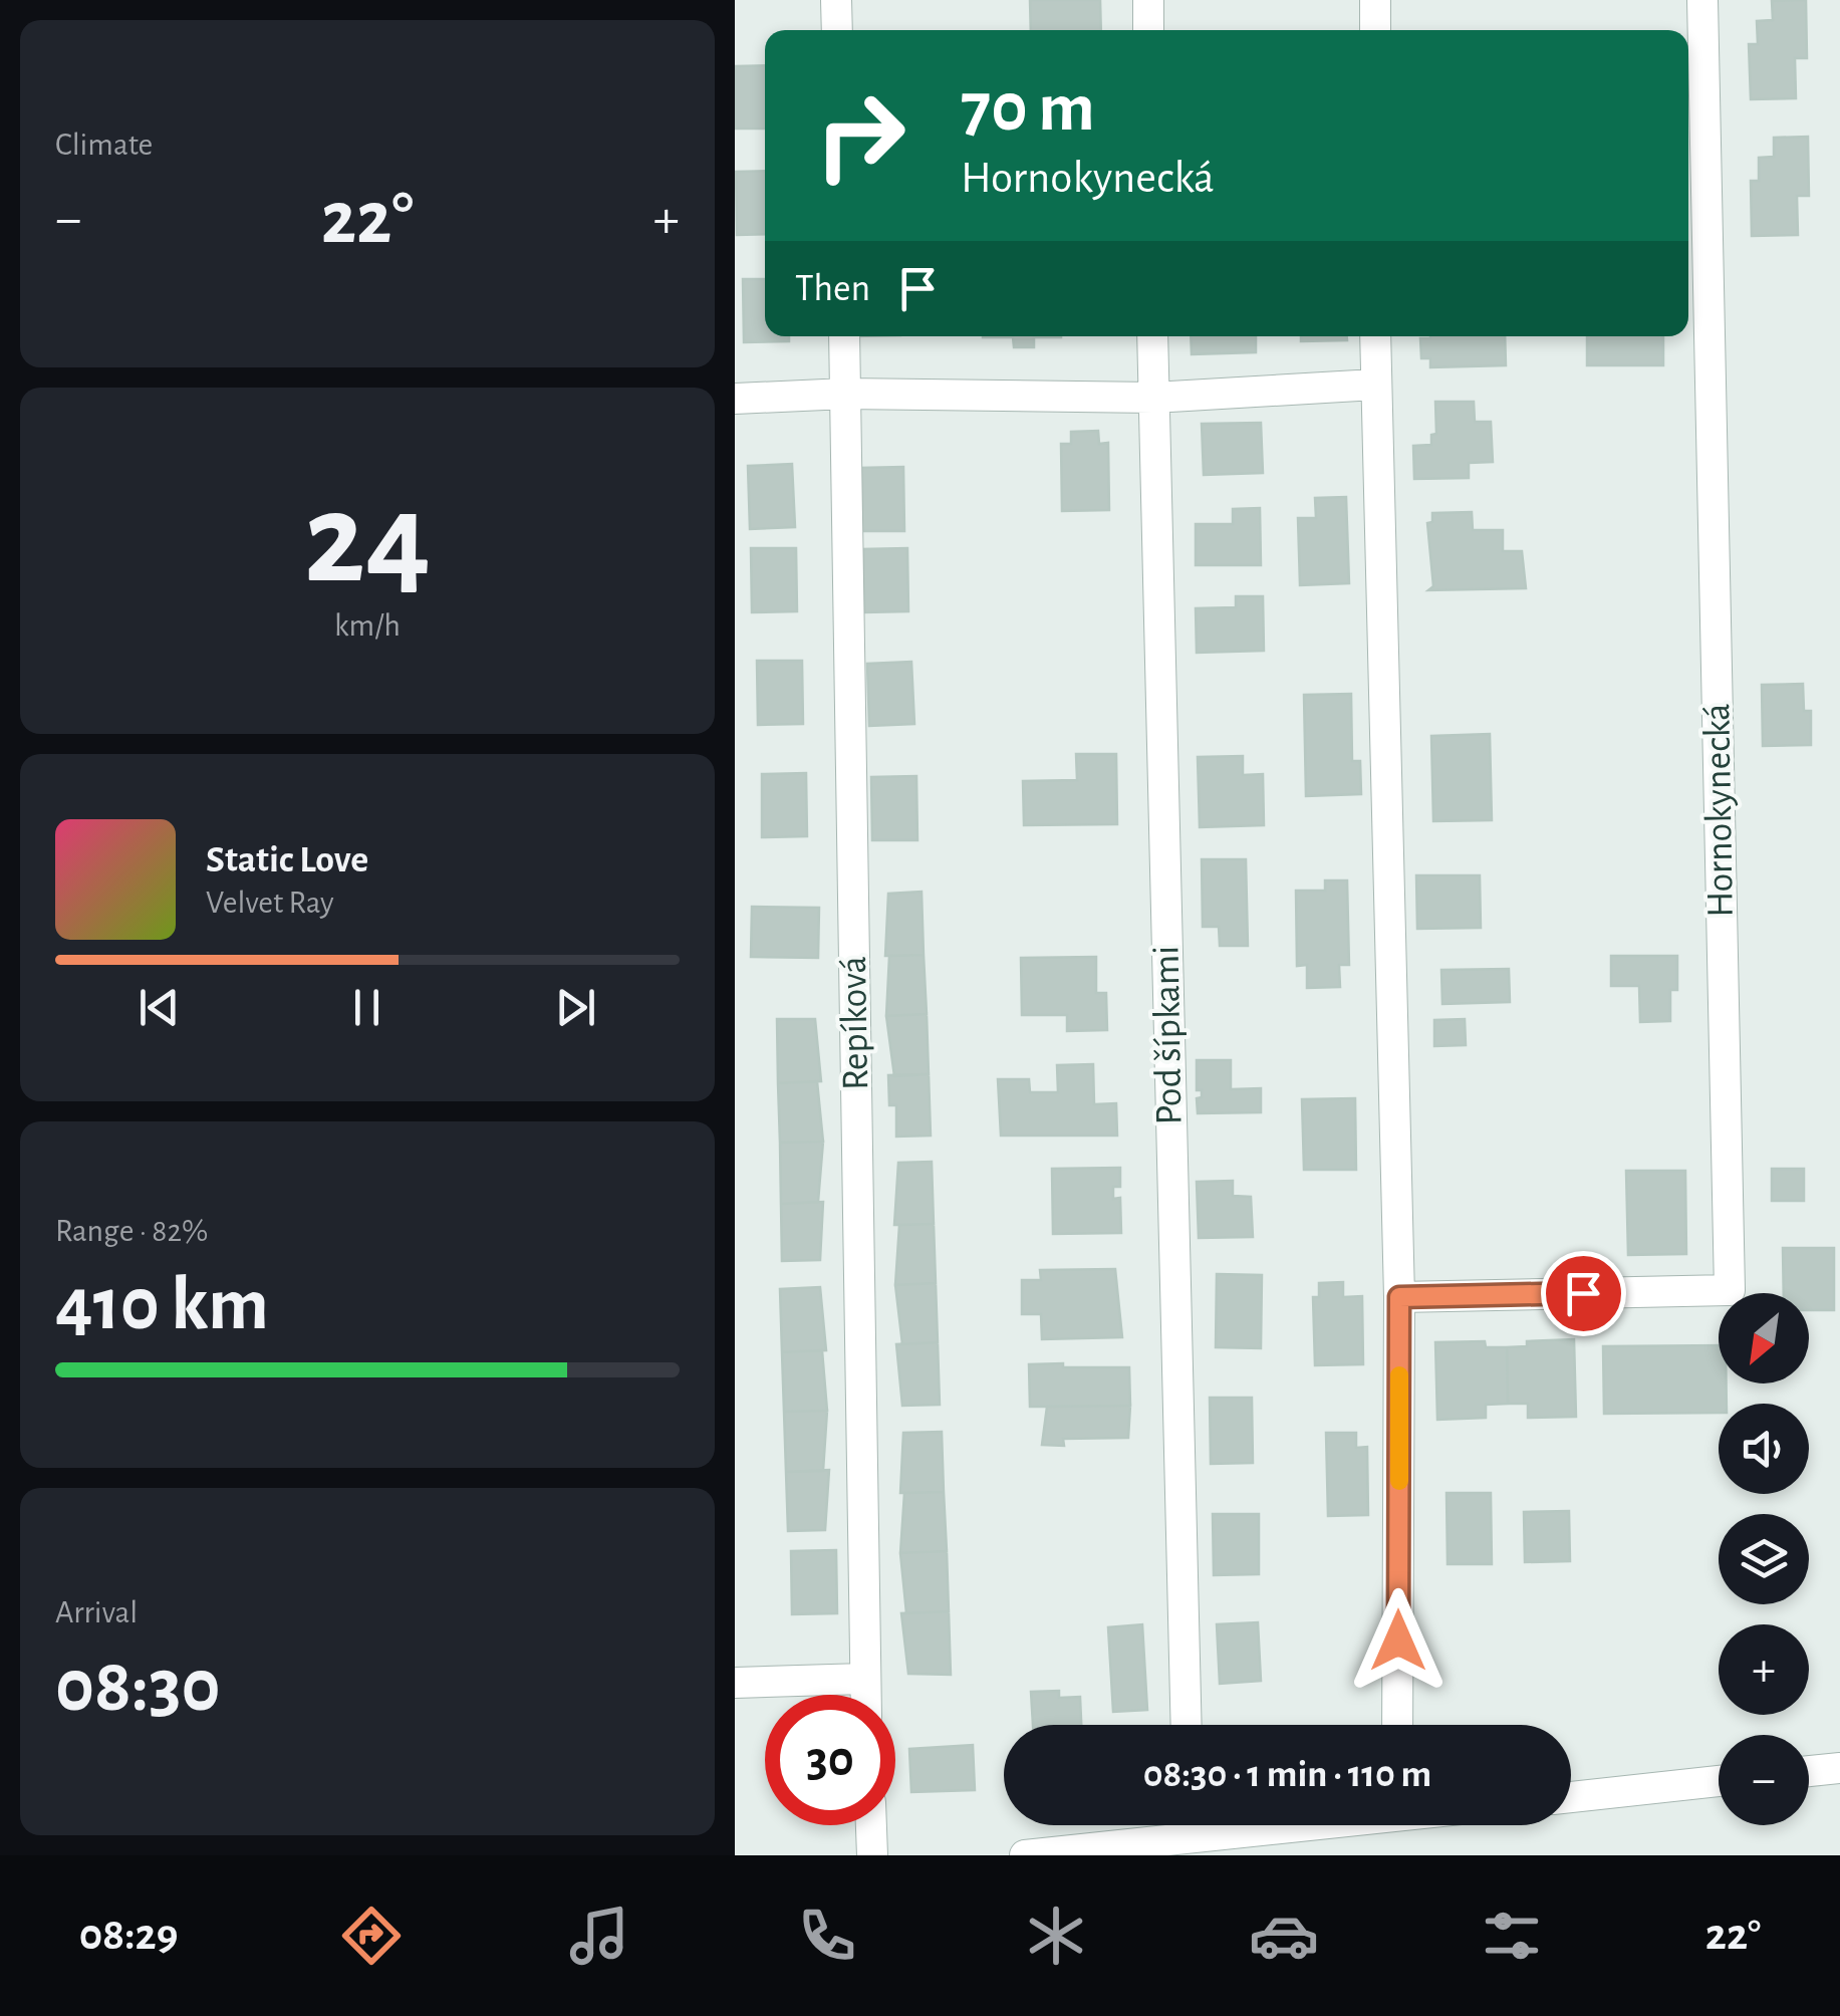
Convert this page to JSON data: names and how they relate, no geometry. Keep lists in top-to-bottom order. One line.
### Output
{"streets":{"street":["Hornokynecká","Repíková","Pod šípkami"]},"north":"bottom left","page":{"tile":["Climate",["24","km/h"],["Range · 82%","410 km"],["Arrival","08:30"]],"turn":["70 m","Hornokynecká"],"heat":["−","22°","+"],"then":"Then","song":["Static Love","Velvet Ray"],"map_buttons":["+","−"],"limit":"30","trip":"08:30 · 1 min · 110 m","tabs":["08:29","22°"]}}
